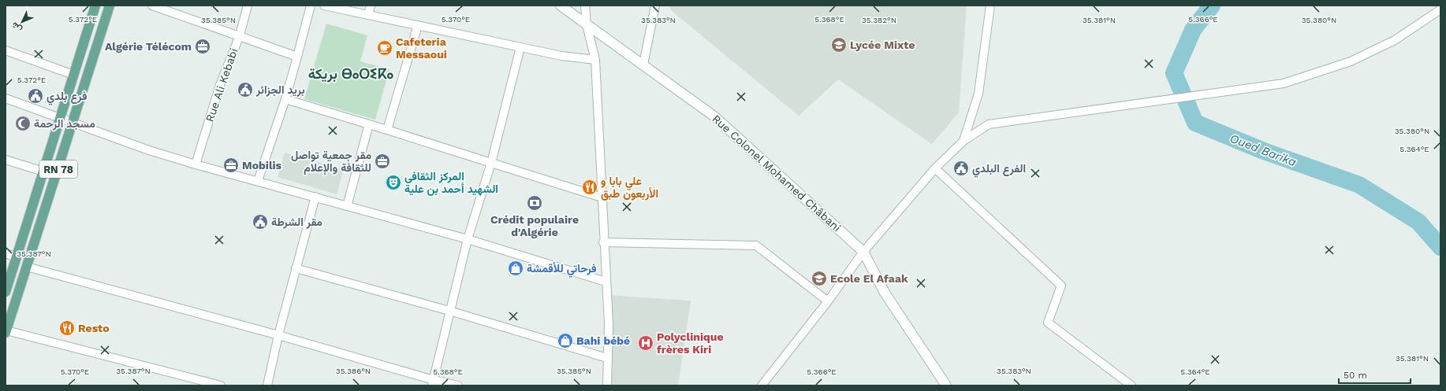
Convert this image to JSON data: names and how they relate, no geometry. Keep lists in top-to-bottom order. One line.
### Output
{"streets":{"main road":["RN 78","Rue Colonel Mohamed Châbani"],"street":["Rue Ali Kebabi"]},"districts":["بريكة ⴱⴰⵔⵉⴽⴰ"],"water":["Oued Barika"],"places":{"school or university":["Lycée Mixte","Ecole El Afaak"],"office":["Algérie Télécom","مقر جمعية تواصل للثقافة والإعلام","Mobilis"],"cafe":["Cafeteria Messaoui"],"public building":["بريد الجزائر","فرع بلدي","الفرع البلدي","مقر الشرطة"],"mosque":["مسجد الرحمة"],"theatre":["المركز الثقافي الشهيد أحمد بن علية"],"restaurant":["علي بابا و الأربعون طبق","Resto"],"bank":["Crédit populaire d'Algérie"],"shop":["فرحاتي للأقمشة","Bahi bébé"],"hospital":["Polyclinique frères Kiri"]},"scale_bar":"50 m","north":"bottom left","coordinates":["5.372°E","5.370°E","5.368°E","5.366°E","35.382°N","35.385°N","35.383°N","35.381°N","35.380°N","5.364°E","35.387°N","35.386°N"]}
